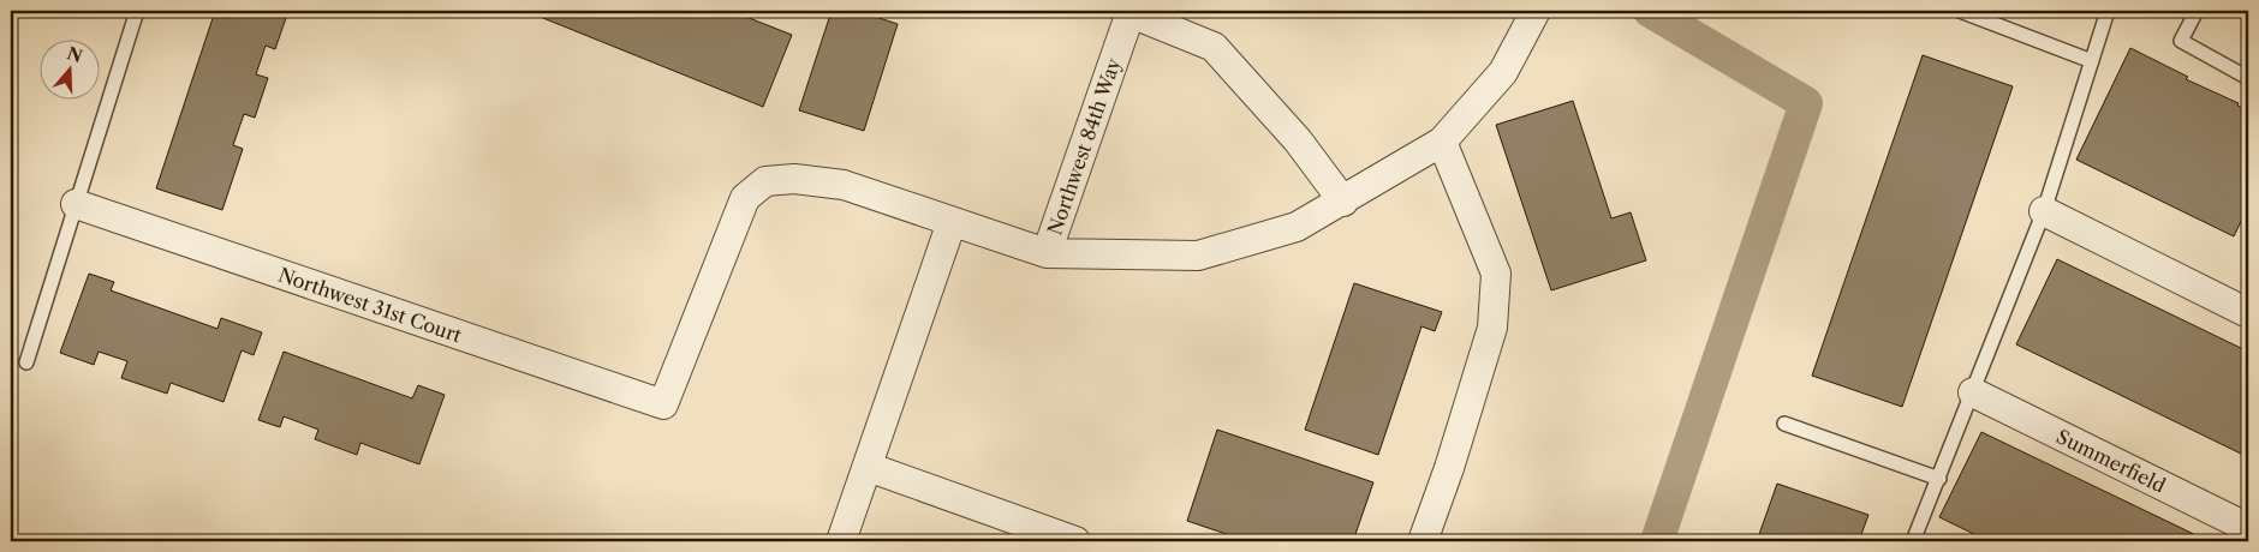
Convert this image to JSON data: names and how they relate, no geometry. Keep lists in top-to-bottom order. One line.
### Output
{"streets":{"street":["Northwest 84th Way","Northwest 31st Court","Summerfield"]},"crossings":[["Northwest 84th Way","Northwest 31st Court"]],"north":"top"}
